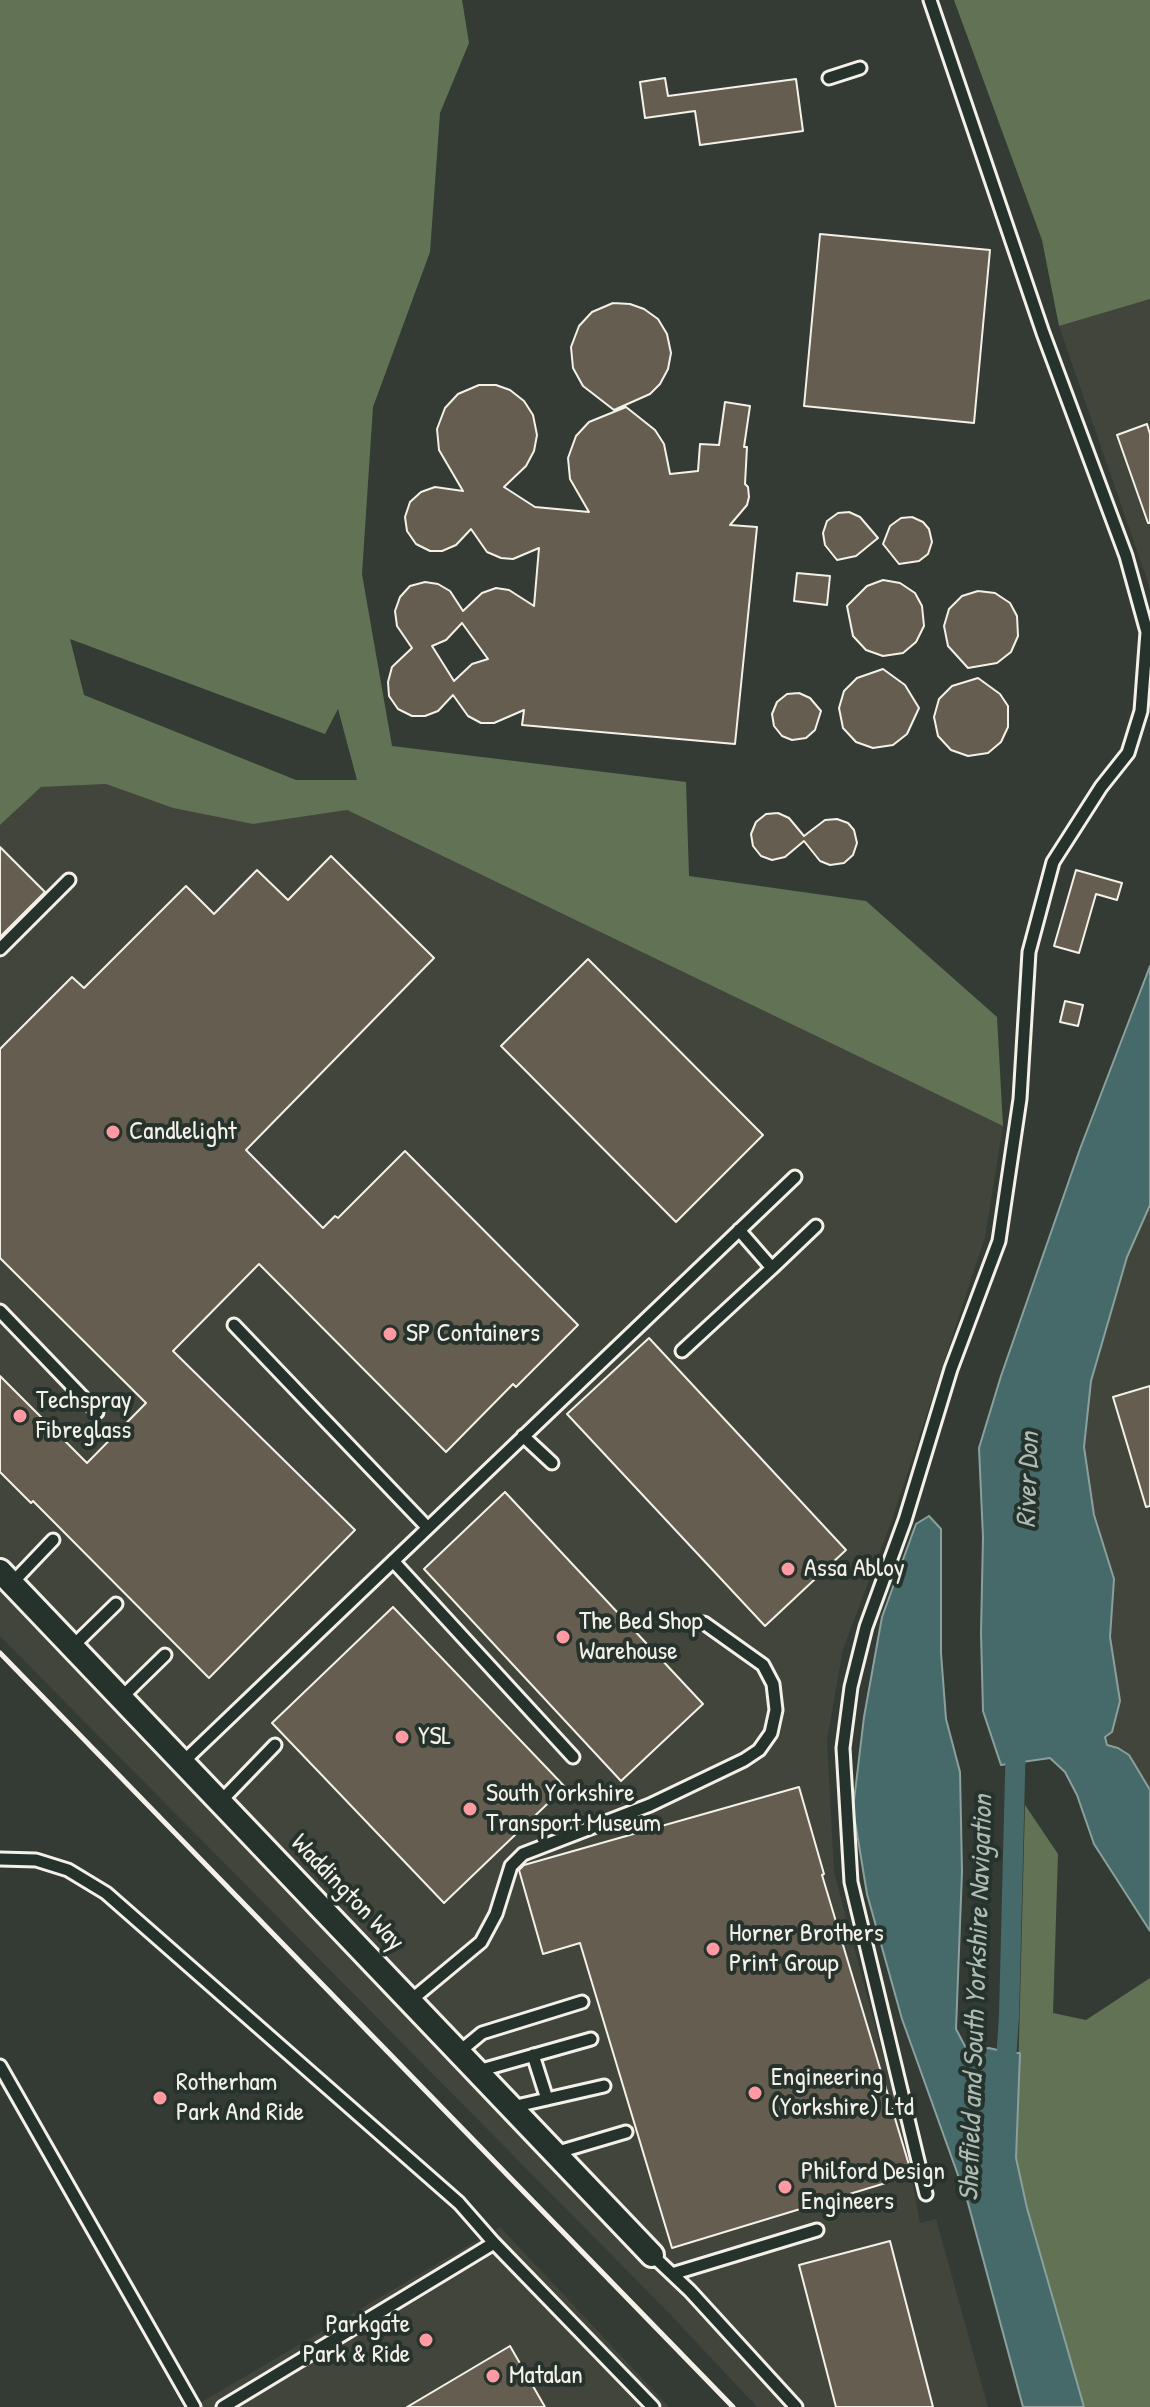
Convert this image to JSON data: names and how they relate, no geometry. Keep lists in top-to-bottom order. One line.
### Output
{"streets":{"street":["Waddington Way"]},"water":["River Don","Sheffield and South Yorkshire Navigation"],"places":["Candlelight","SP Containers","Techspray Fibreglass","Assa Abloy","The Bed Shop Warehouse","YSL","South Yorkshire Transport Museum","Horner Brothers Print Group","Engineering (Yorkshire) Ltd","Rotherham Park And Ride","Philford Design Engineers","Parkgate Park & Ride","Matalan"]}
